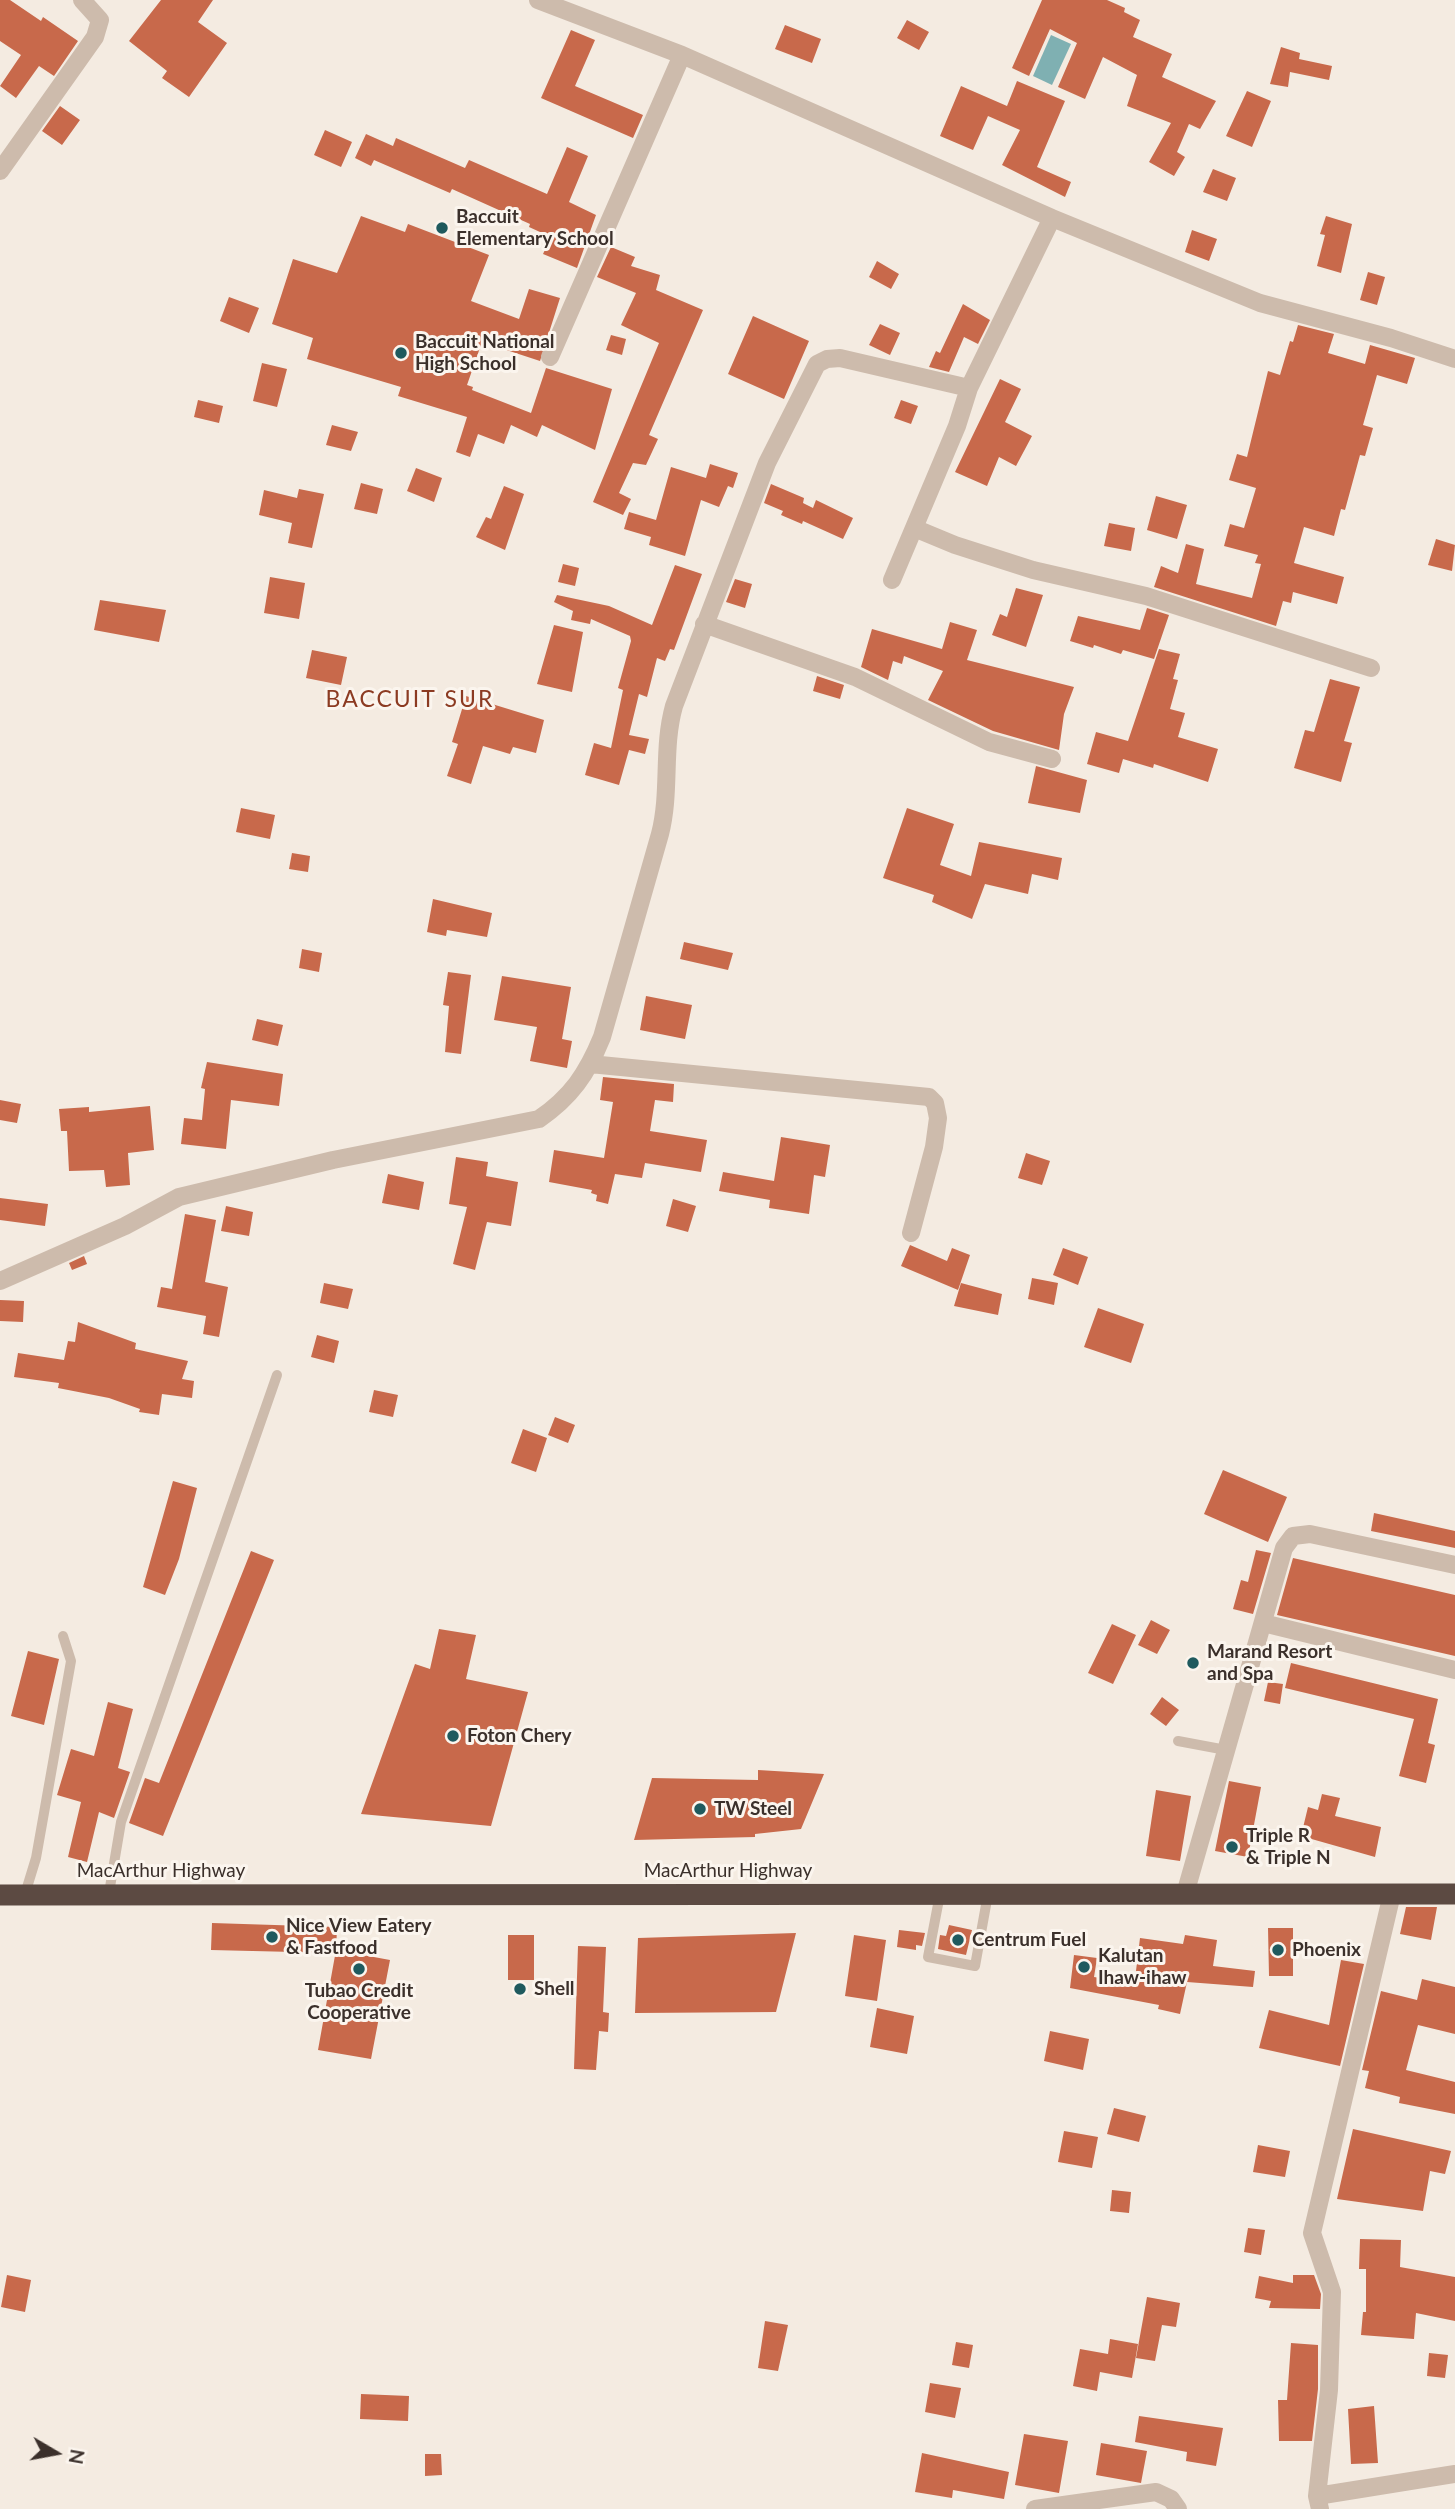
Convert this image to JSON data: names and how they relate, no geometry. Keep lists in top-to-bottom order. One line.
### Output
{"streets":{"highway":["MacArthur Highway"]},"districts":["BACCUIT SUR"],"places":["Baccuit Elementary School","Baccuit National High School","Marand Resort and Spa","Foton Chery","TW Steel","Triple R & Triple N","Nice View Eatery & Fastfood","Centrum Fuel","Phoenix","Kalutan Ihaw-ihaw","Tubao Credit Cooperative","Shell"],"north":"right"}
